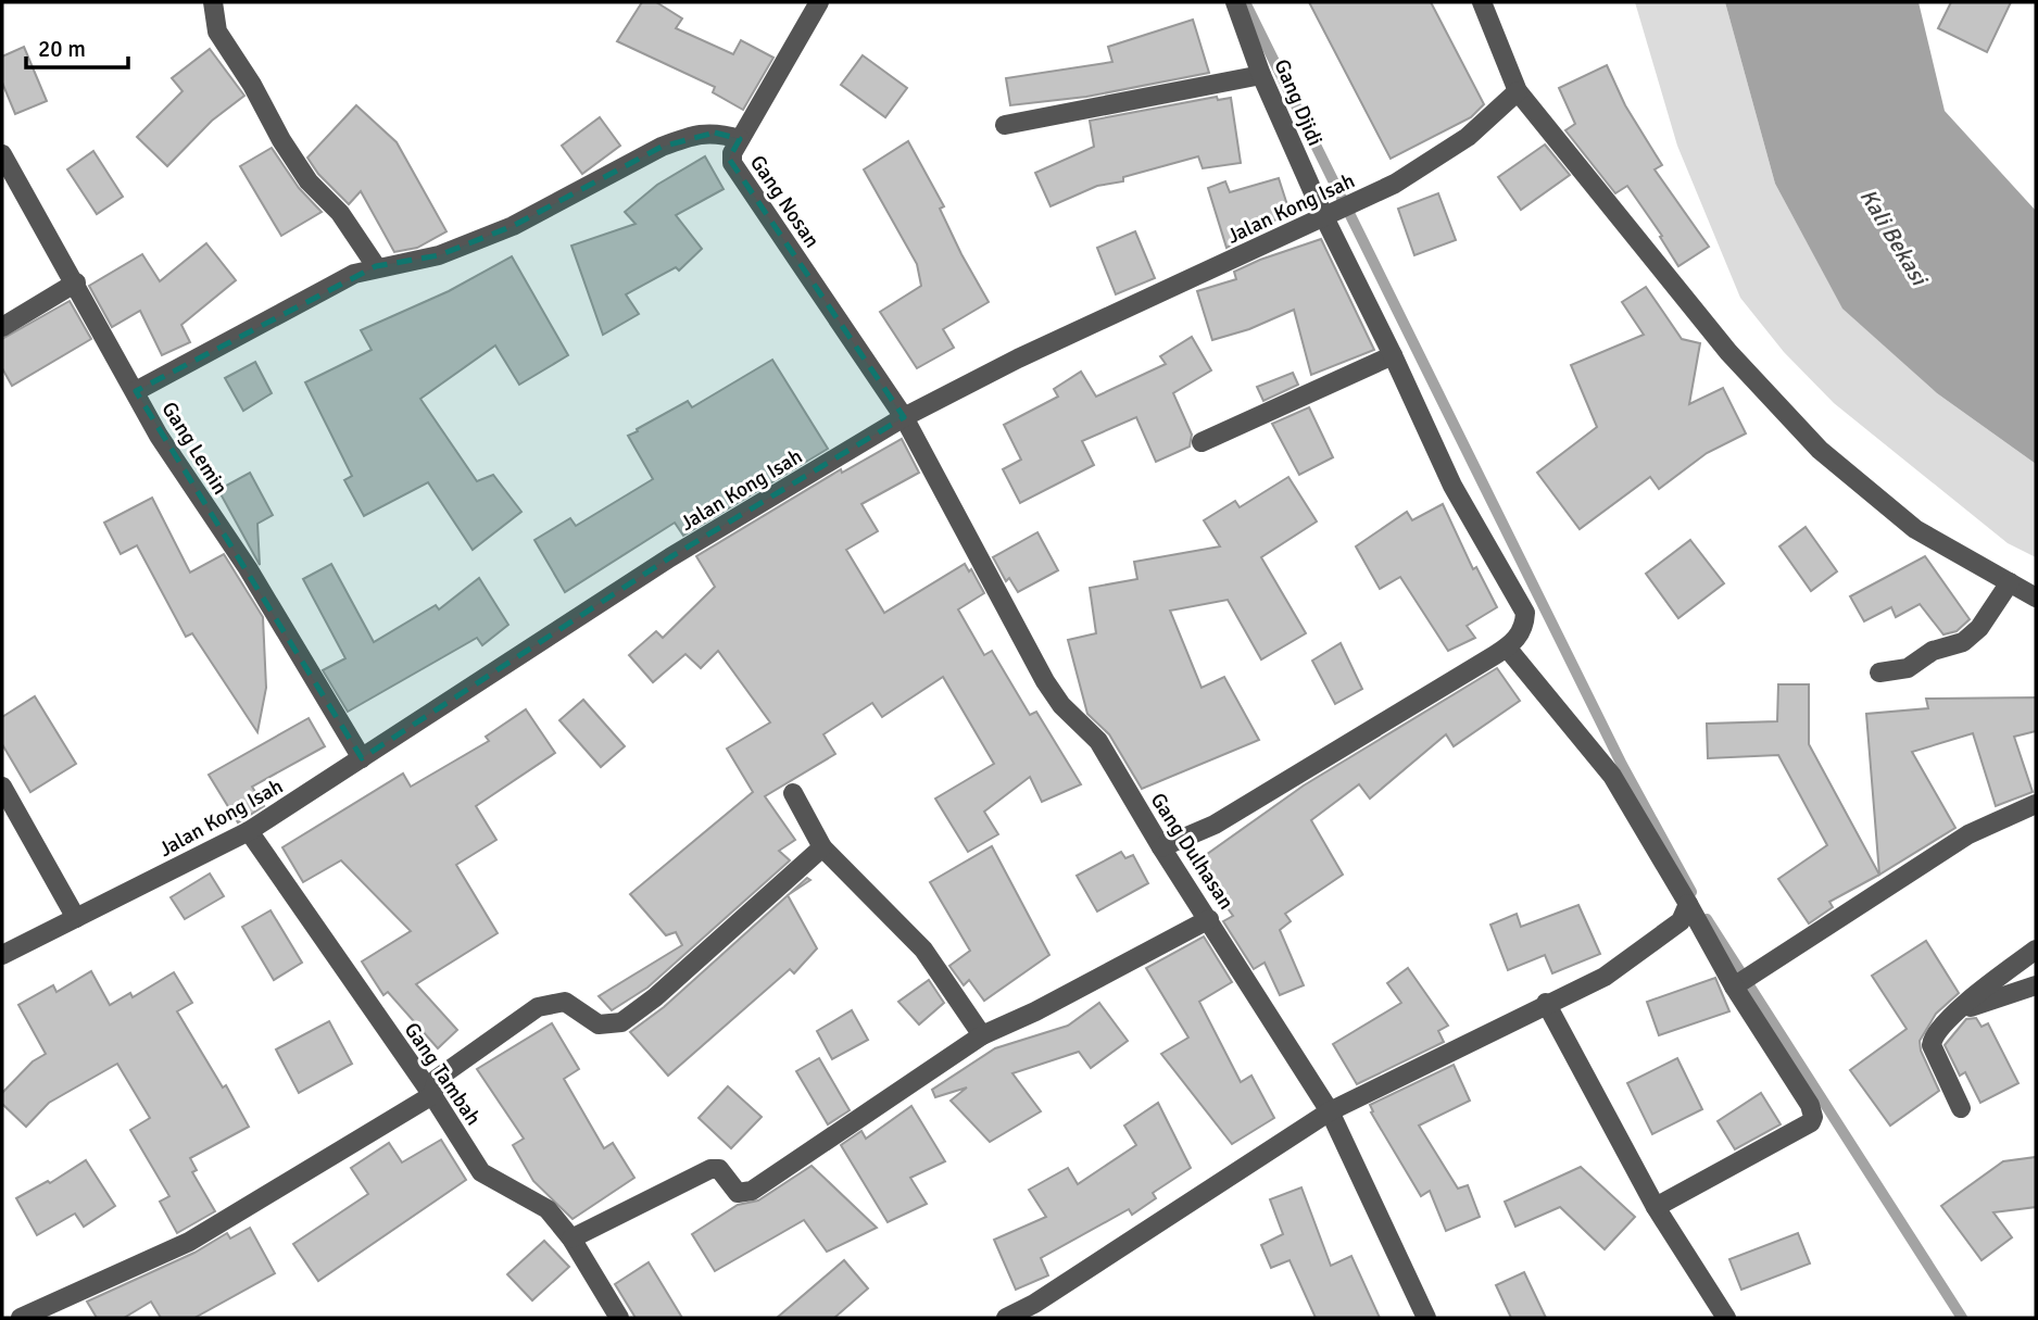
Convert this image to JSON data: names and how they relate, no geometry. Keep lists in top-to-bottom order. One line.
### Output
{"streets":{"street":["Gang Djidi","Gang Nosan","Jalan Kong Isah","Gang Lemin","Gang Dulhasan","Gang Tambah"]},"crossings":[["Gang Djidi","Jalan Kong Isah"],["Gang Nosan","Jalan Kong Isah"],["Gang Nosan","Gang Dulhasan"],["Jalan Kong Isah","Gang Lemin"],["Jalan Kong Isah","Gang Dulhasan"],["Jalan Kong Isah","Gang Tambah"]],"water":["Kali Bekasi"],"scale_bar":"20 m"}
